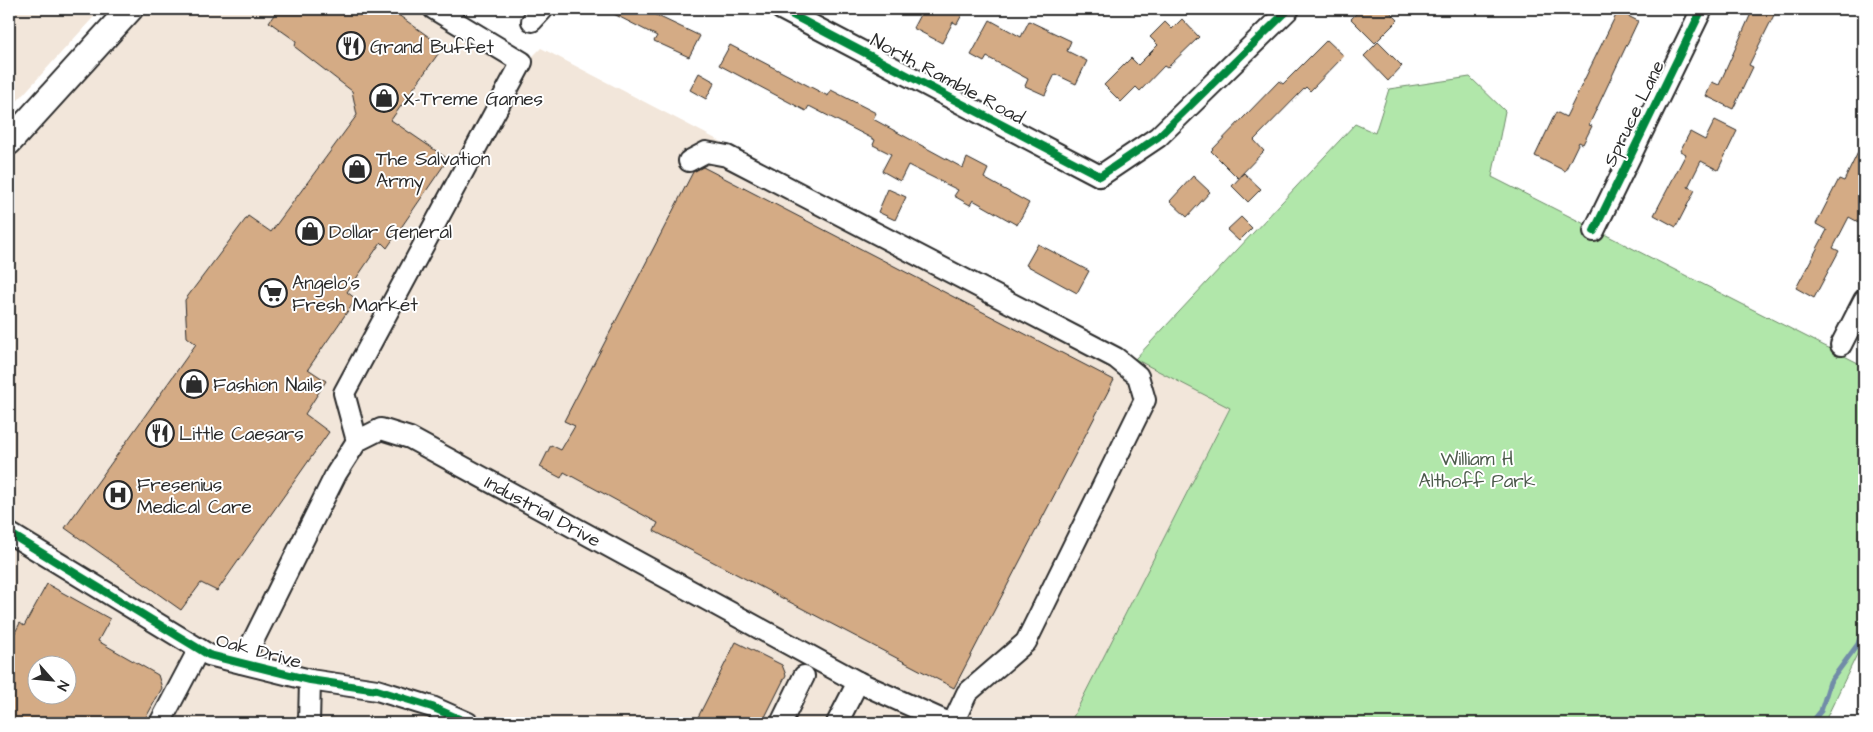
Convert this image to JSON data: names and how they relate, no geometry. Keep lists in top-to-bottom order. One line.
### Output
{"streets":{"street":["North Ramble Road","Spruce Lane","Industrial Drive","Oak Drive"]},"parks":["William H Althoff Park"],"places":{"restaurant":["Grand Buffet","Little Caesars"],"shop":["X-Treme Games","The Salvation Army","Dollar General","Fashion Nails"],"supermarket":["Angelo's Fresh Market"],"hospital":["Fresenius Medical Care"]},"north":"bottom right"}
